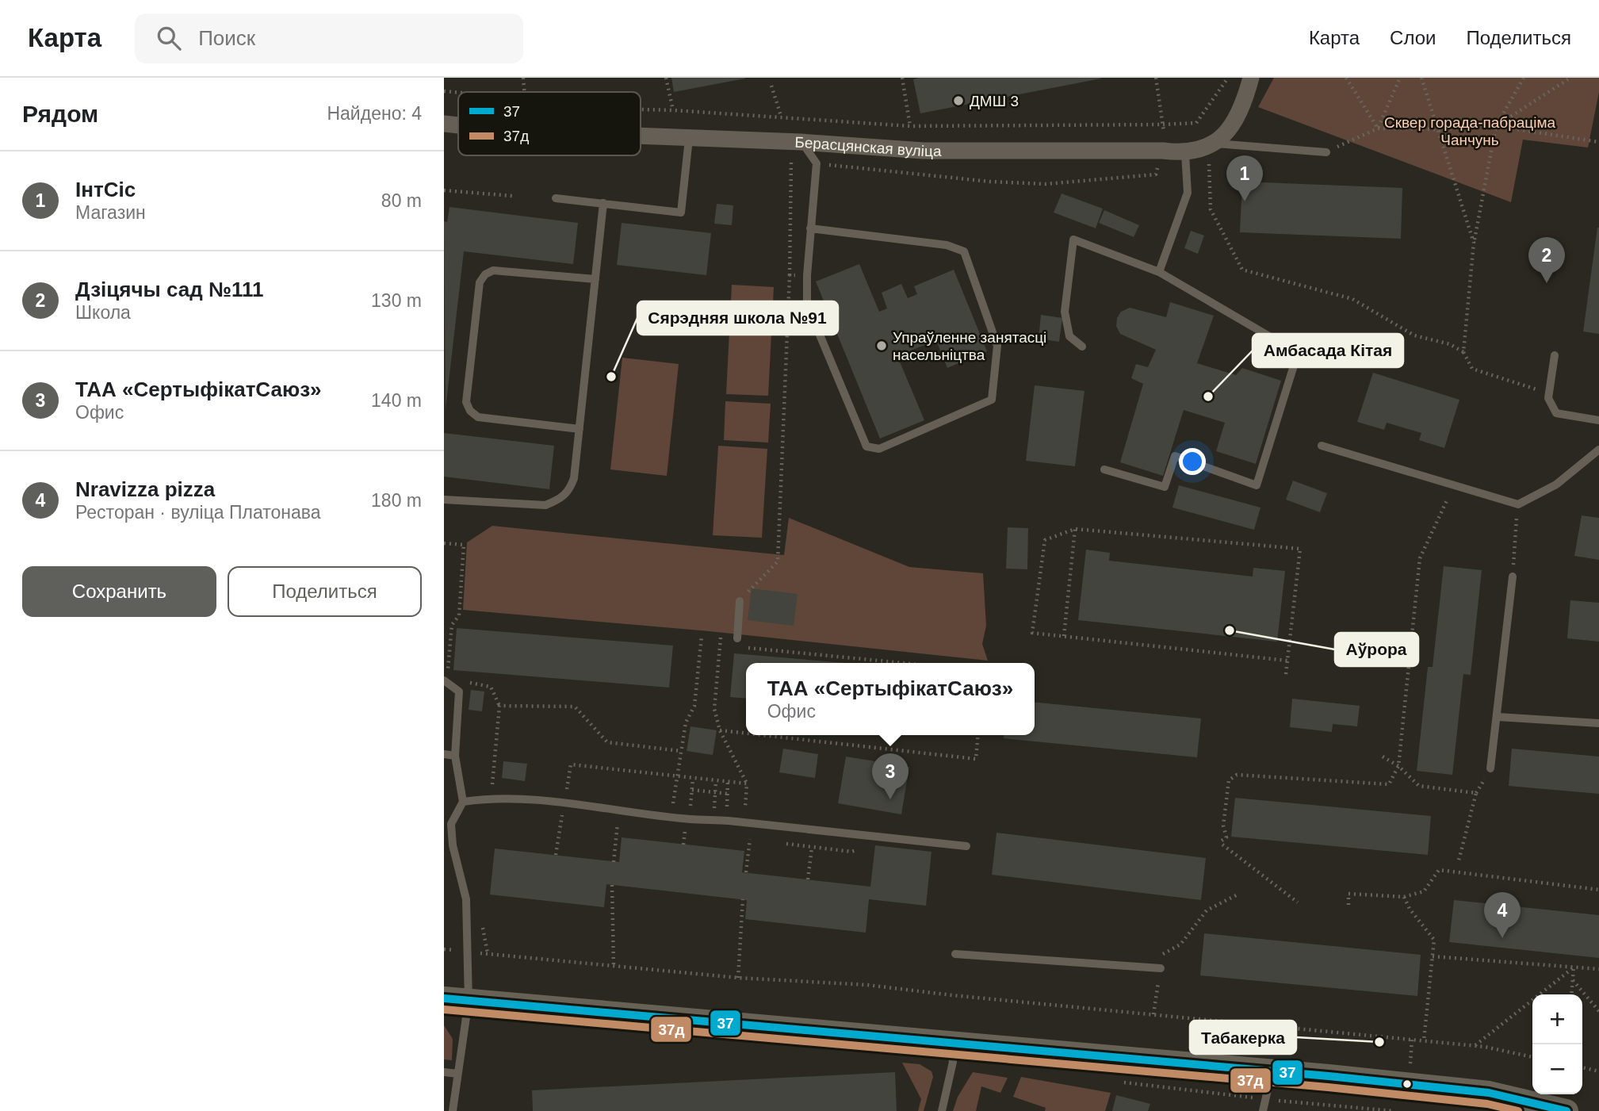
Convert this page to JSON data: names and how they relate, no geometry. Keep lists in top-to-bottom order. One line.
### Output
{"streets":{"street":["Берасцянская вуліца"]},"parks":["Сквер горада-пабраціма Чанчунь"],"places":["ДМШ 3","Упраўленне занятасці насельніцтва","Сярэдняя школа №91","Амбасада Кітая","Аўрора","Табакерка"],"lines":["transit line 37","transit line 37д"],"legend":["37","37д"],"page":{"header":"Карта","search":"Поиск","nav":["Карта","Слои","Поделиться"],"heading":["Рядом","Найдено: 4"],"list":[{"mark":"1","name":"ІнтСіс","note":"Магазин","value":"80 m"},{"mark":"2","name":"Дзіцячы сад №111","note":"Школа","value":"130 m"},{"mark":"3","name":"ТАА «СертыфікатСаюз»","note":"Офис","value":"140 m"},{"mark":"4","name":"Nravizza pizza","note":"Ресторан · вуліца Платонава","value":"180 m"}],"pins":["1","2","3","4"],"buttons":["Сохранить","Поделиться"],"popup":["ТАА «СертыфікатСаюз»","Офис"],"map_buttons":["+","−"]}}
